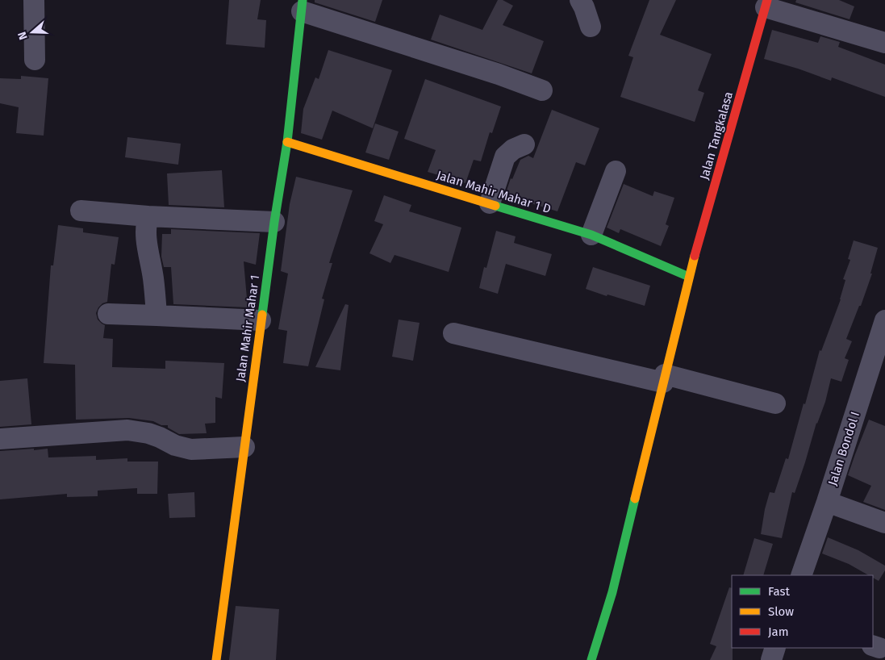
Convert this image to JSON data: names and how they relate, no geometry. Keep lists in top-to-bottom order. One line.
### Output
{"streets":{"street":["Jalan Tangkalasa","Jalan Mahir Mahar 1 D","Jalan Mahir Mahar 1","Jalan Bondol I"]},"crossings":[["Jalan Tangkalasa","Jalan Mahir Mahar 1 D"],["Jalan Mahir Mahar 1 D","Jalan Mahir Mahar 1"]],"legend":["Fast","Slow","Jam"],"north":"left"}
